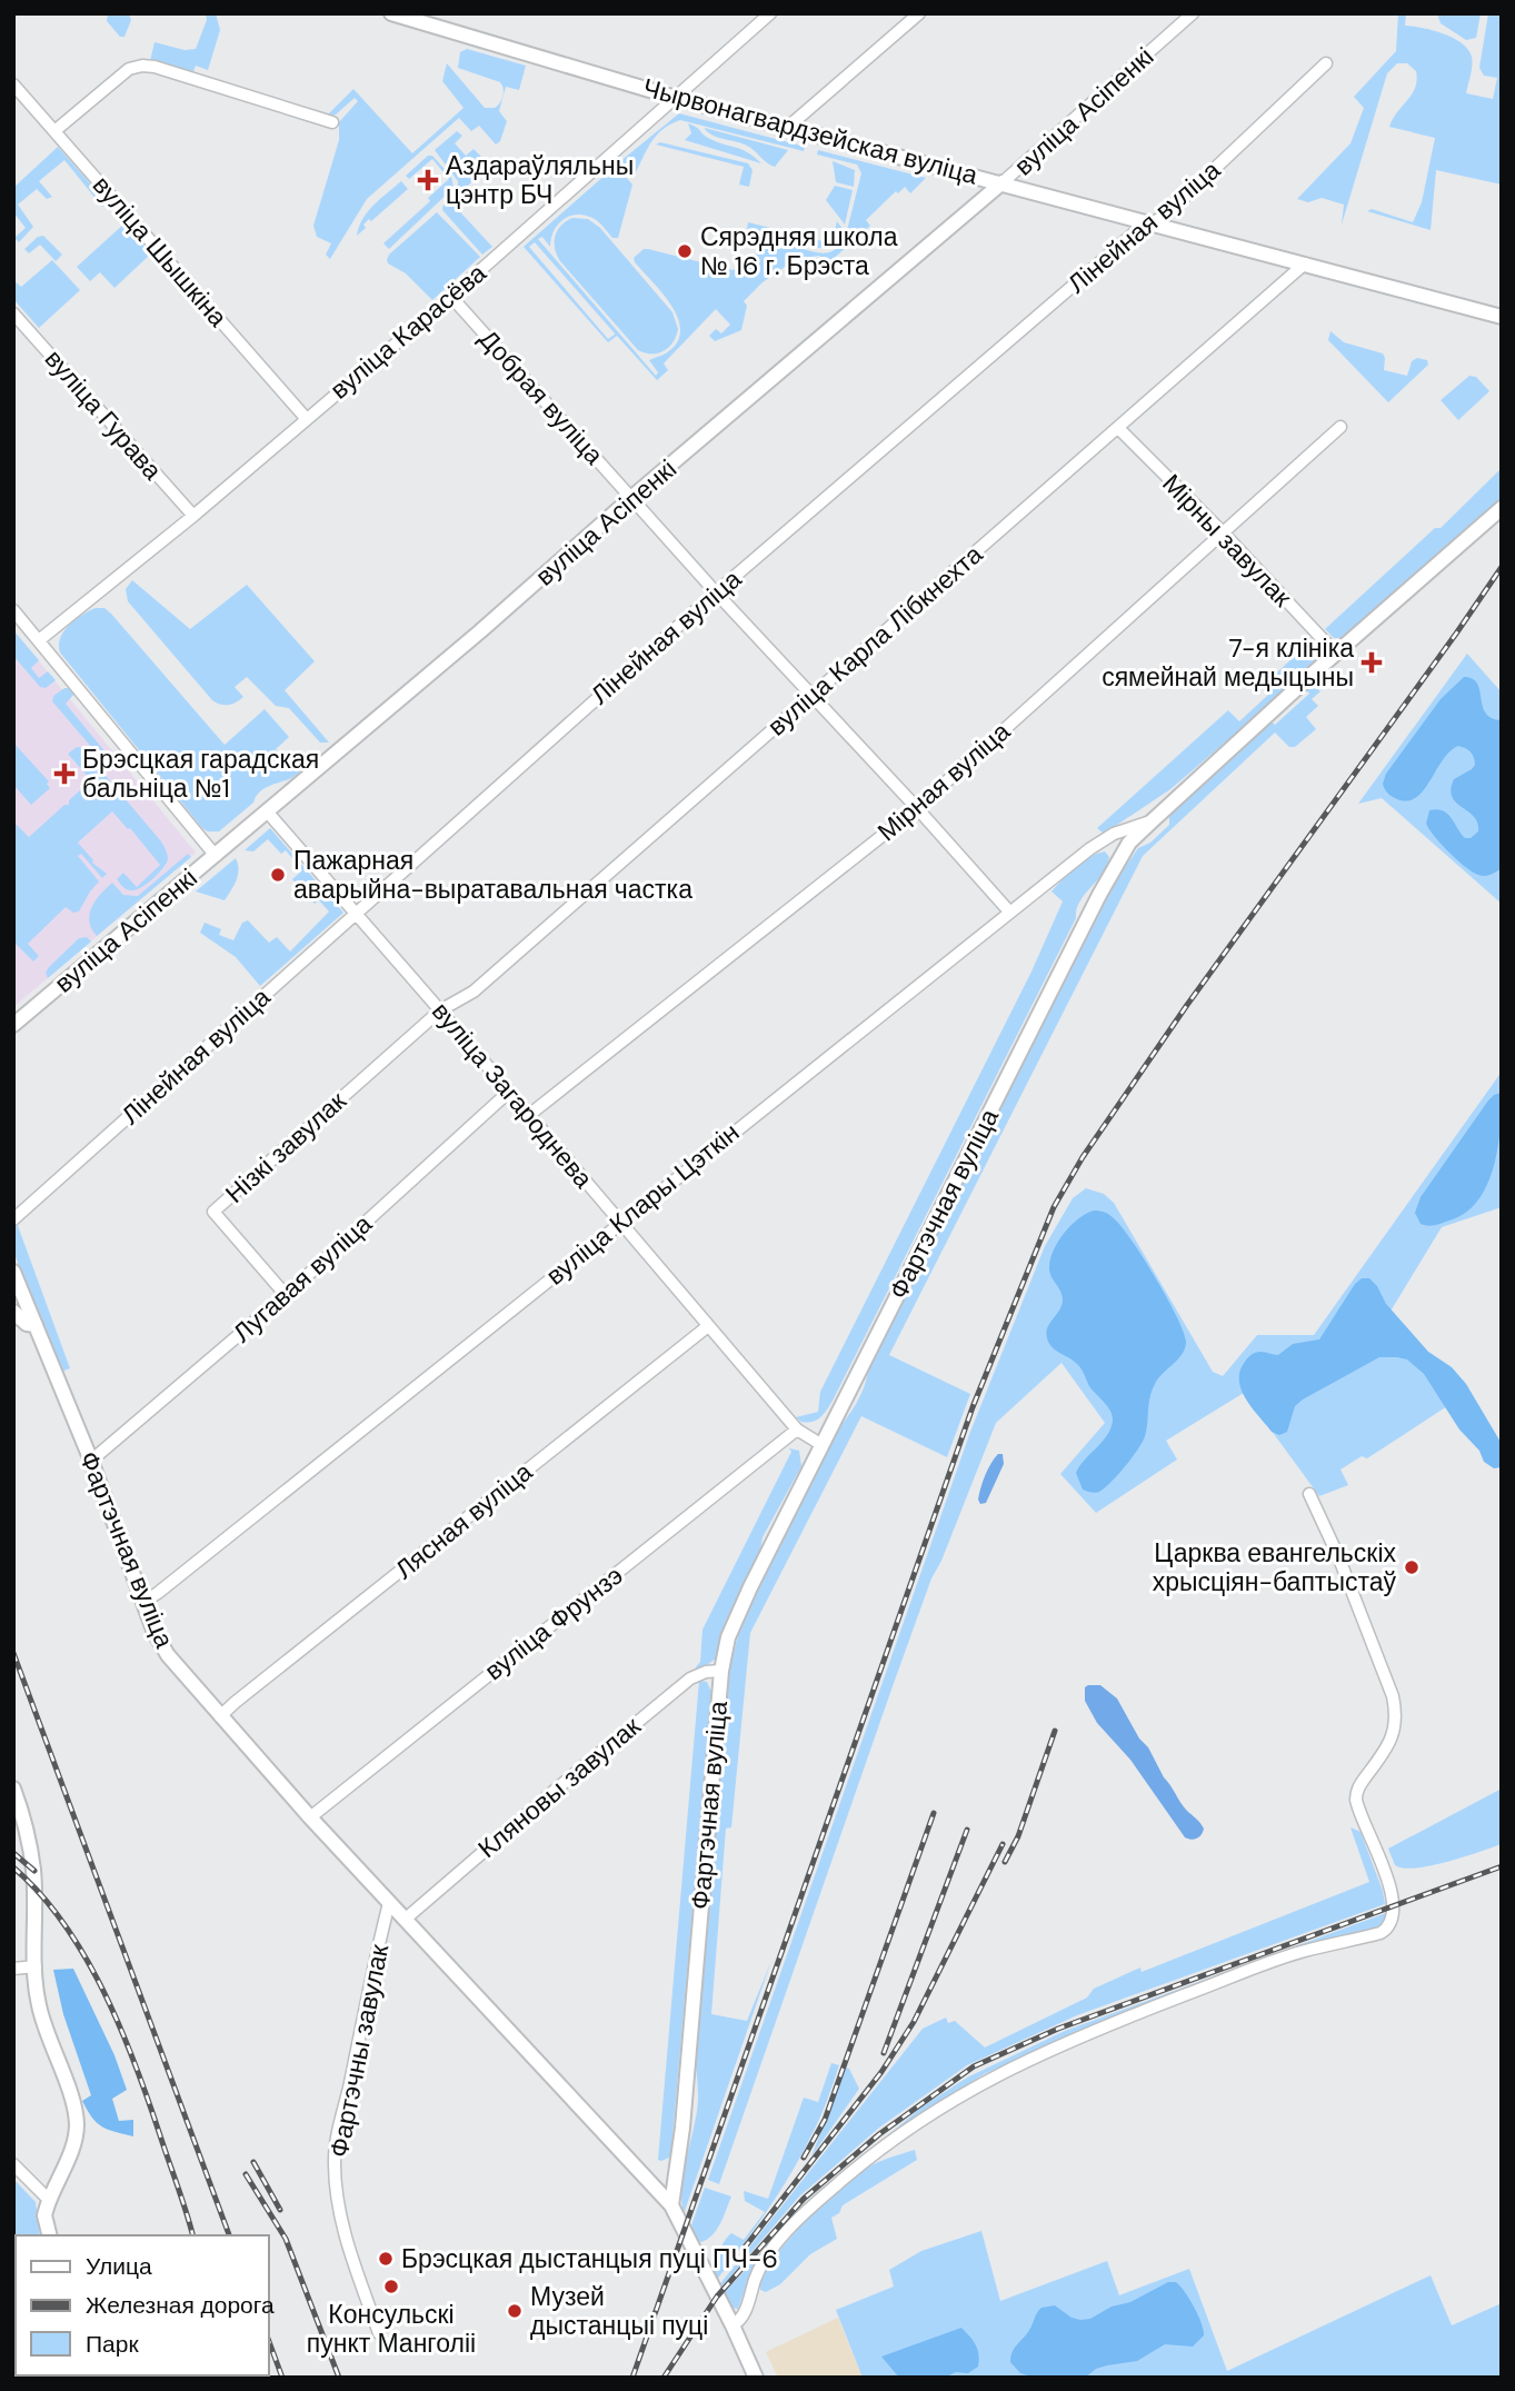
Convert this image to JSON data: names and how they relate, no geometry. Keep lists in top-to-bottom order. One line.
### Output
{"streets":{"main road":["вуліца Асіпенкі","Чырвонагвардзейская вуліца","Фартэчная вуліца"],"street":["Лінейная вуліца","вуліца Шышкіна","вуліца Карасёва","Добрая вуліца","вуліца Гурава","Мірны завулак","вуліца Карла Лібкнехта","Мірная вуліца","вуліца Загароднева","Нізкі завулак","вуліца Клары Цэткін","Лугавая вуліца","Лясная вуліца","вуліца Фрунзэ","Кляновы завулак","Фартэчны завулак"]},"crossings":[["вуліца Асіпенкі","Чырвонагвардзейская вуліца"],["вуліца Асіпенкі","Добрая вуліца"],["вуліца Асіпенкі","вуліца Загароднева"],["Чырвонагвардзейская вуліца","Лінейная вуліца"],["Чырвонагвардзейская вуліца","вуліца Карасёва"],["Чырвонагвардзейская вуліца","вуліца Карла Лібкнехта"],["Лінейная вуліца","Добрая вуліца"],["Лінейная вуліца","вуліца Загароднева"],["вуліца Шышкіна","вуліца Карасёва"],["вуліца Карасёва","Добрая вуліца"],["вуліца Карасёва","вуліца Гурава"],["Добрая вуліца","вуліца Карла Лібкнехта"],["Добрая вуліца","Мірная вуліца"],["Добрая вуліца","вуліца Клары Цэткін"],["Мірны завулак","вуліца Карла Лібкнехта"],["Мірны завулак","Мірная вуліца"],["Мірны завулак","Фартэчная вуліца"],["вуліца Карла Лібкнехта","вуліца Загароднева"],["вуліца Карла Лібкнехта","Нізкі завулак"],["Мірная вуліца","вуліца Загароднева"],["вуліца Загароднева","Нізкі завулак"],["вуліца Загароднева","вуліца Клары Цэткін"],["вуліца Загароднева","Фартэчная вуліца"],["вуліца Загароднева","Лугавая вуліца"],["вуліца Загароднева","Лясная вуліца"],["вуліца Загароднева","вуліца Фрунзэ"],["Нізкі завулак","Лугавая вуліца"],["вуліца Клары Цэткін","Фартэчная вуліца"],["Фартэчная вуліца","Лугавая вуліца"],["Фартэчная вуліца","Лясная вуліца"],["Фартэчная вуліца","вуліца Фрунзэ"],["Фартэчная вуліца","Кляновы завулак"],["Фартэчная вуліца","Фартэчны завулак"]],"places":{"health":["Аздараўляльны цэнтр БЧ","7-я клініка сямейнай медыцыны","Брэсцкая гарадская бальніца №1"],"other":["Сярэдняя школа № 16 г. Брэста","Пажарная аварыйна-выратавальная частка","Царква евангельскіх хрысціян-баптыстаў","Брэсцкая дыстанцыя пуці ПЧ-6","Консульскі пункт Манголіі","Музей дыстанцыі пуці"]},"legend":["Улица","Железная дорога","Парк"]}
